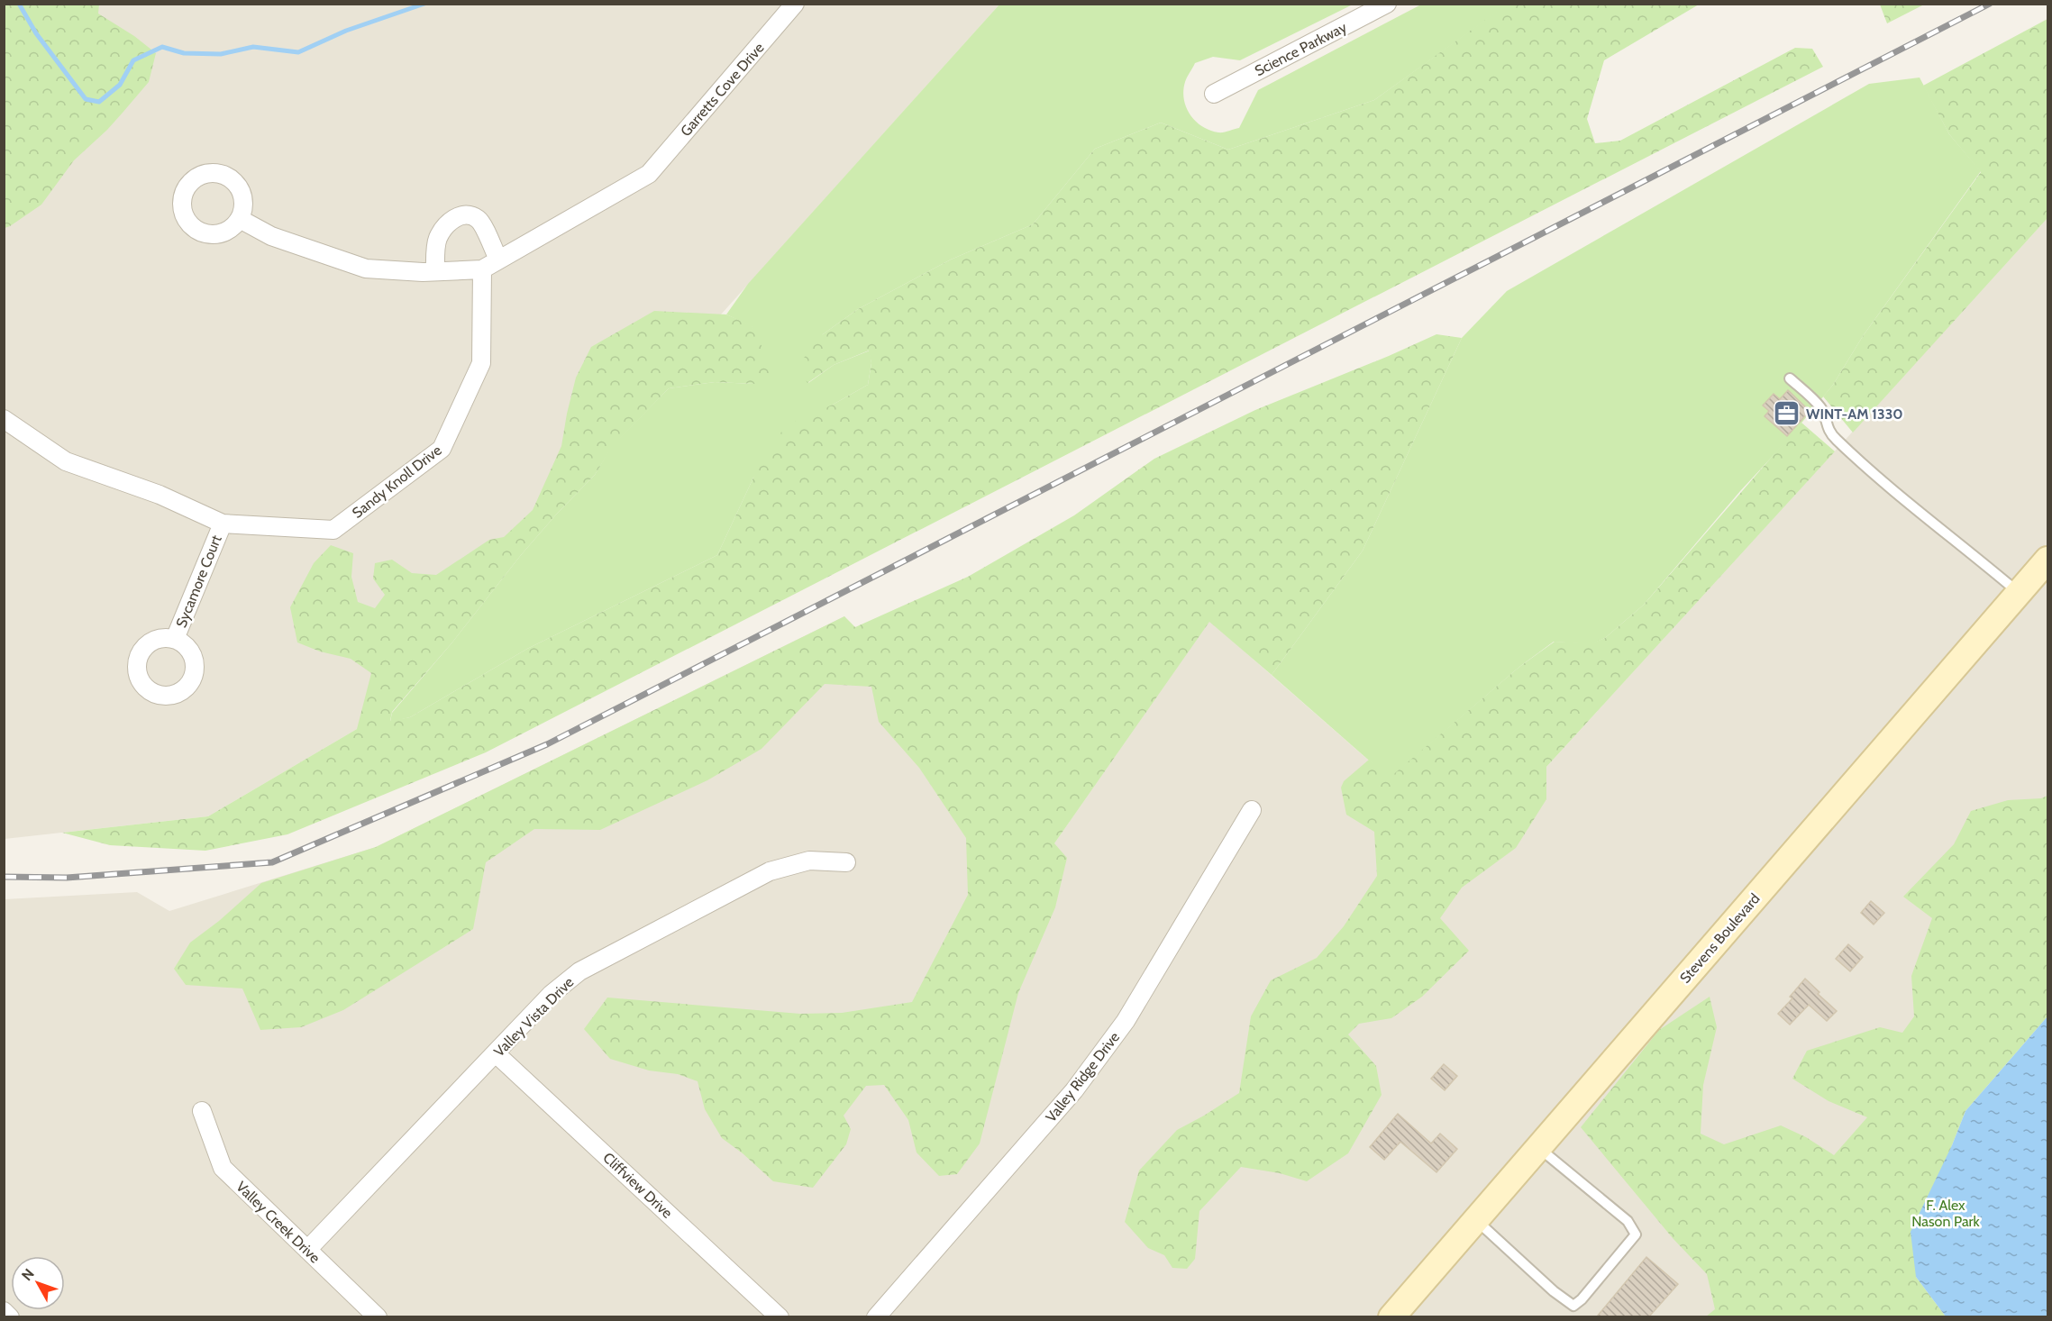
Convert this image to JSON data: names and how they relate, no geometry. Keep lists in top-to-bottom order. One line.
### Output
{"streets":{"street":["Science Parkway","Garretts Cove Drive","Sandy Knoll Drive","Sycamore Court","Stevens Boulevard","Valley Vista Drive","Valley Ridge Drive","Cliffview Drive","Valley Creek Drive"]},"crossings":[["Sandy Knoll Drive","Sycamore Court"],["Valley Vista Drive","Cliffview Drive"],["Valley Vista Drive","Valley Creek Drive"]],"parks":["F. Alex Nason Park"],"places":{"office":["WINT-AM 1330"]},"north":"top left"}
